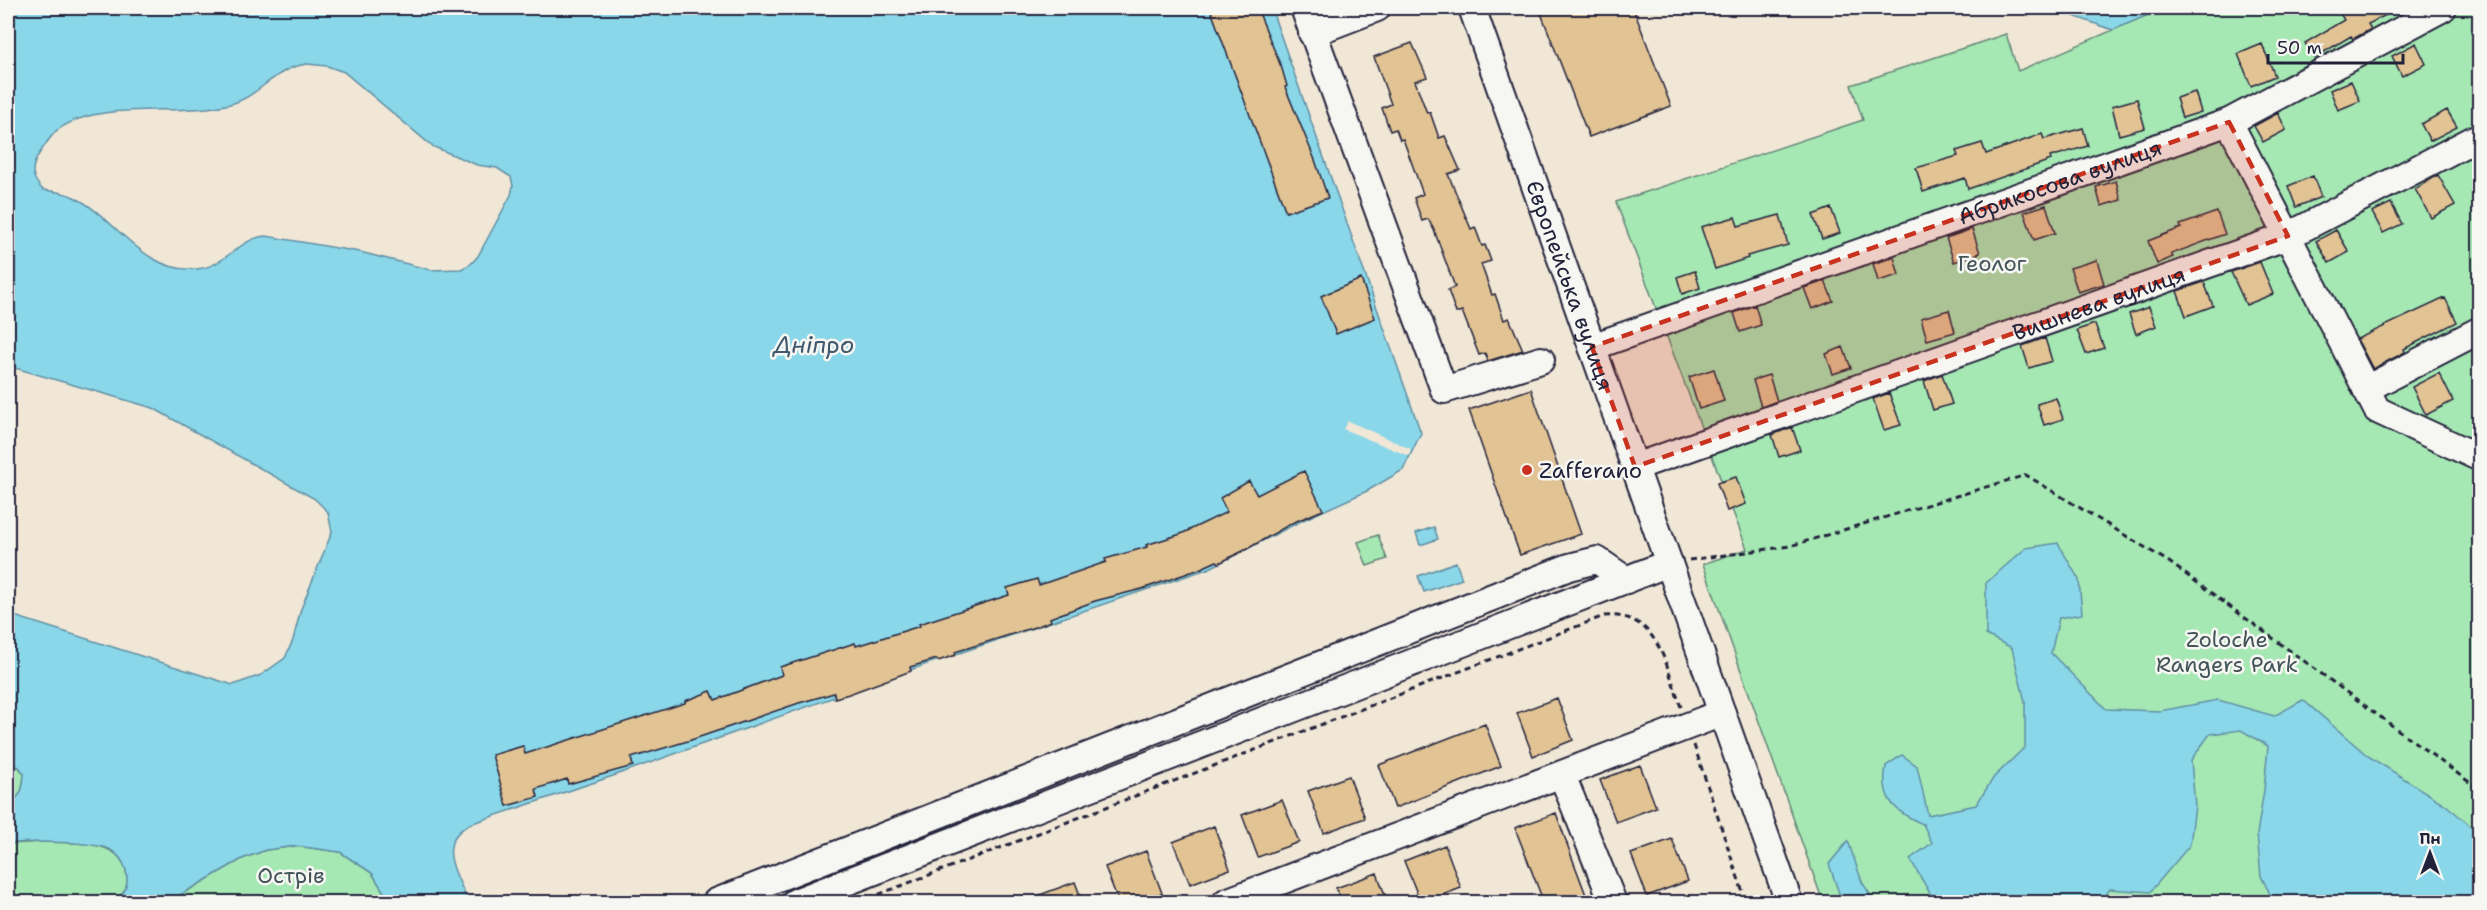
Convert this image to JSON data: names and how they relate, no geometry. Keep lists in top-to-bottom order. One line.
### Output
{"streets":{"street":["Абрикосова вулиця","Європейська вулиця","Вишнева вулиця"]},"crossings":[["Абрикосова вулиця","Європейська вулиця"],["Європейська вулиця","Вишнева вулиця"]],"water":["Дніпро"],"parks":["Геолог","Zoloche Rangers Park","Острів"],"places":["Zafferano"],"scale_bar":"50 m","north":"top"}
